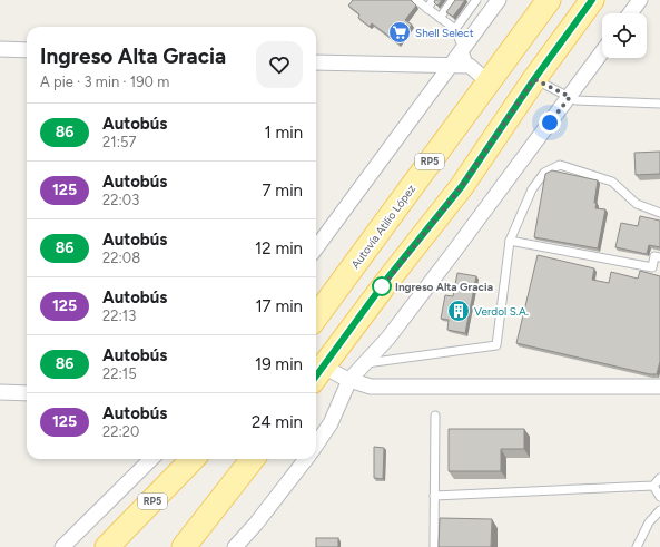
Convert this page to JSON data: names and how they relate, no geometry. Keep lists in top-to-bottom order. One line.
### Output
{"streets":{"main road":["RP5","Autovía Atilio López"]},"places":{"supermarket":["Shell Select"],"other":["Ingreso Alta Gracia"],"building":["Verdol S.A."]},"lines":["bus line 86"],"page":{"heading":["Ingreso Alta Gracia","A pie · 3 min · 190 m"],"list":[{"mark":"86","name":"Autobús","note":"21:57","value":"1 min"},{"mark":"125","name":"Autobús","note":"22:03","value":"7 min"},{"mark":"86","name":"Autobús","note":"22:08","value":"12 min"},{"mark":"125","name":"Autobús","note":"22:13","value":"17 min"},{"mark":"86","name":"Autobús","note":"22:15","value":"19 min"},{"mark":"125","name":"Autobús","note":"22:20","value":"24 min"}]}}
